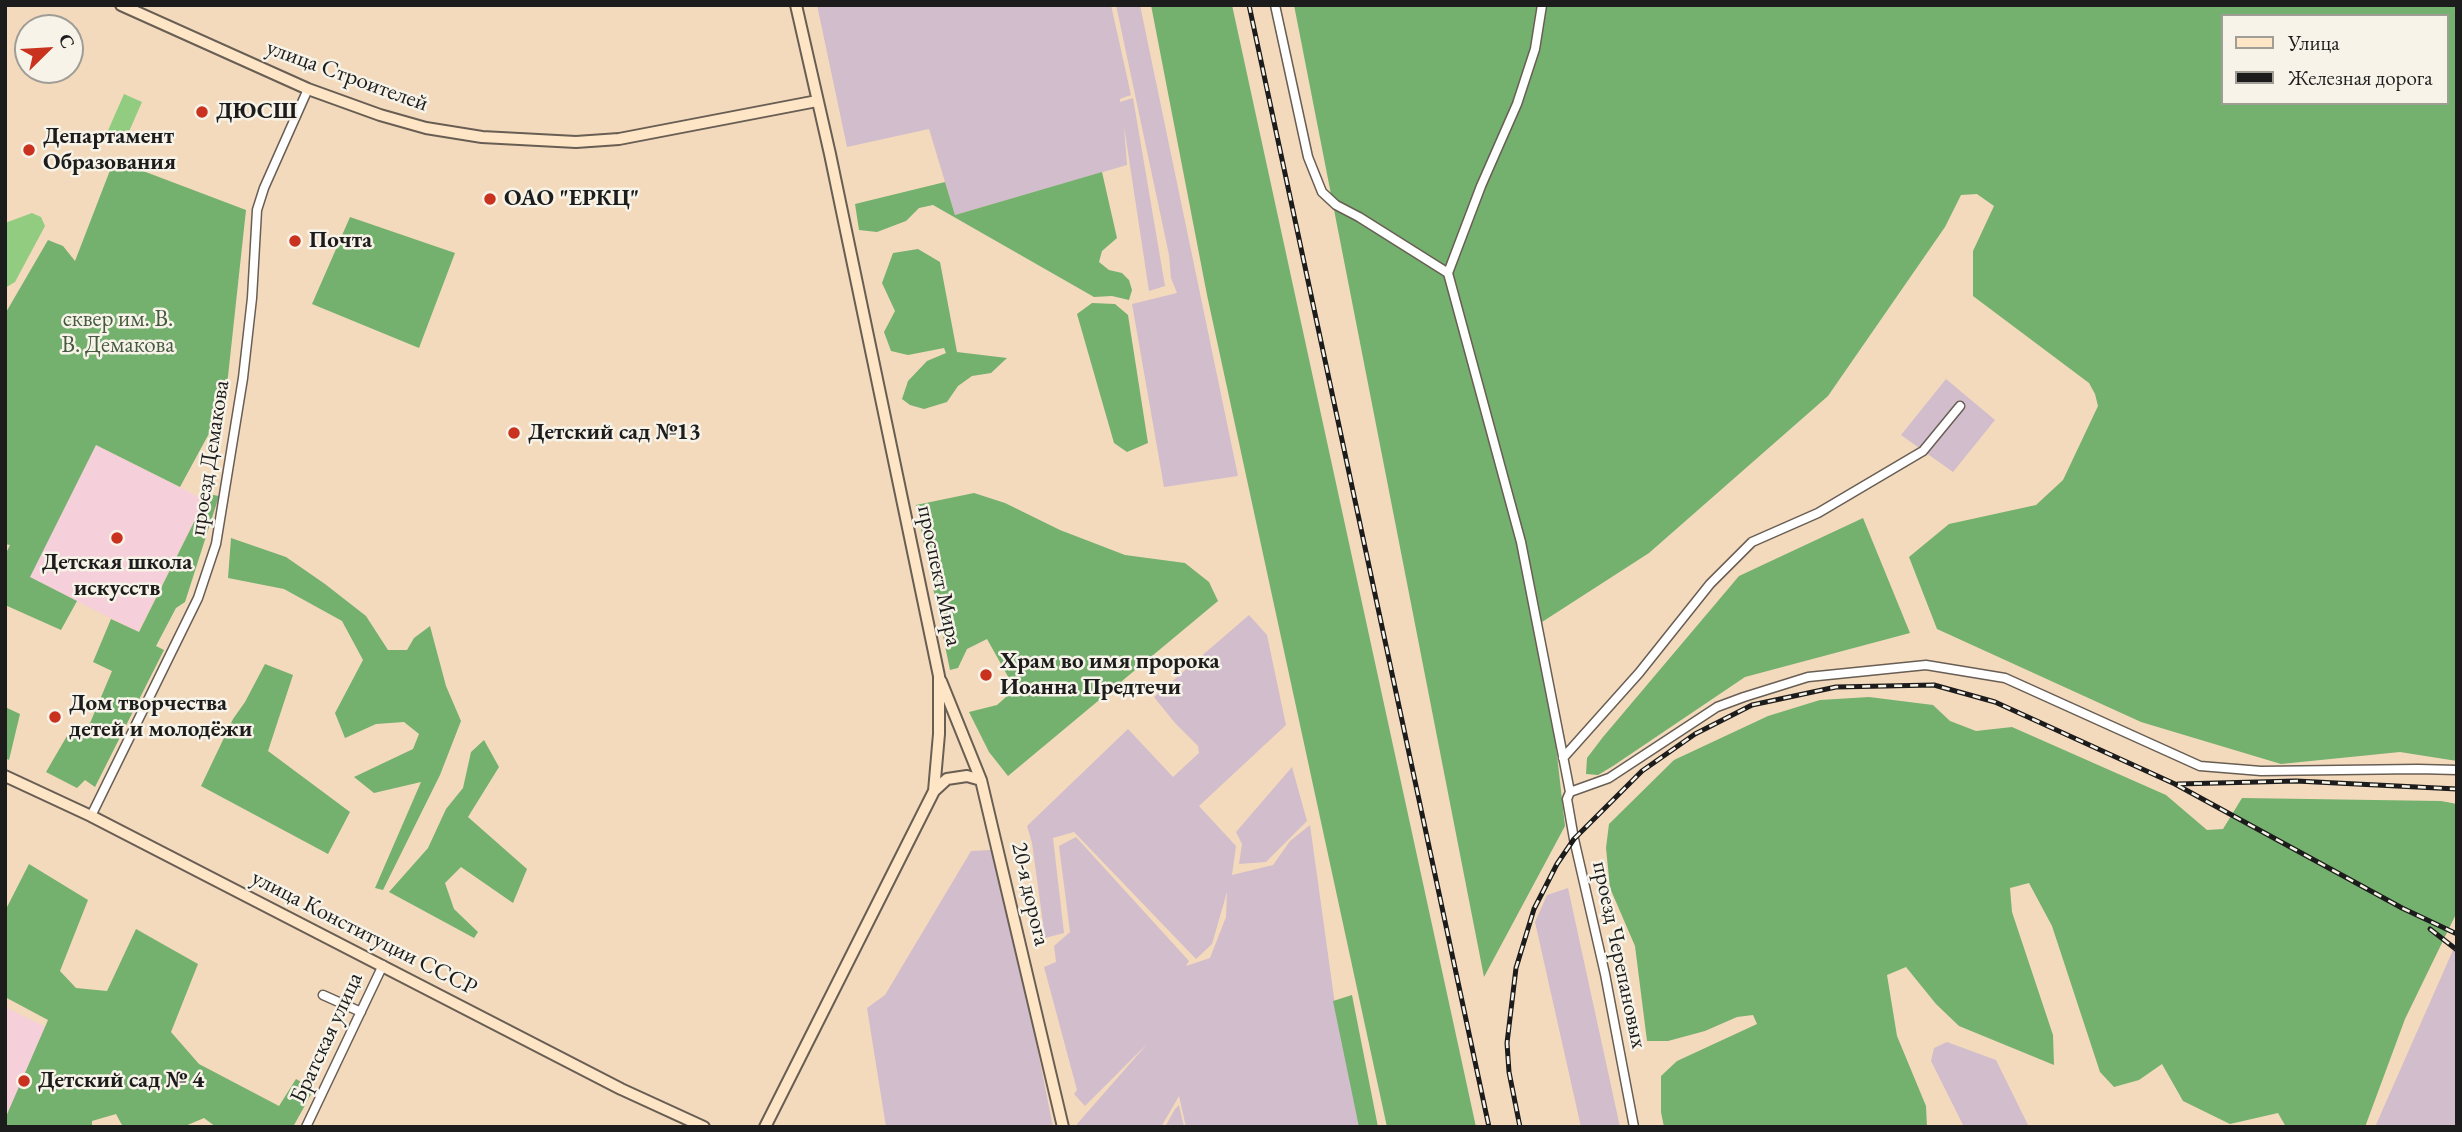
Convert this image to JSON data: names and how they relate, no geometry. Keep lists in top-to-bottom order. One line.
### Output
{"streets":{"main road":["улица Строителей","проспект Мира","20-я дорога","улица Конституции СССР"],"street":["проезд Демакова","проезд Черепановых","Братская улица"]},"crossings":[["улица Строителей","проезд Демакова"],["улица Строителей","проспект Мира"],["проезд Демакова","улица Конституции СССР"],["проспект Мира","20-я дорога"],["улица Конституции СССР","Братская улица"]],"parks":["сквер им. В. В. Демакова"],"places":["ДЮСШ","Департамент Образования","ОАО \"ЕРКЦ\"","Почта","Детский сад №13","Детская школа искусств","Храм во имя пророка Иоанна Предтечи","Дом творчества детей и молодёжи","Детский сад № 4"],"legend":["Улица","Железная дорога"],"north":"top right"}
